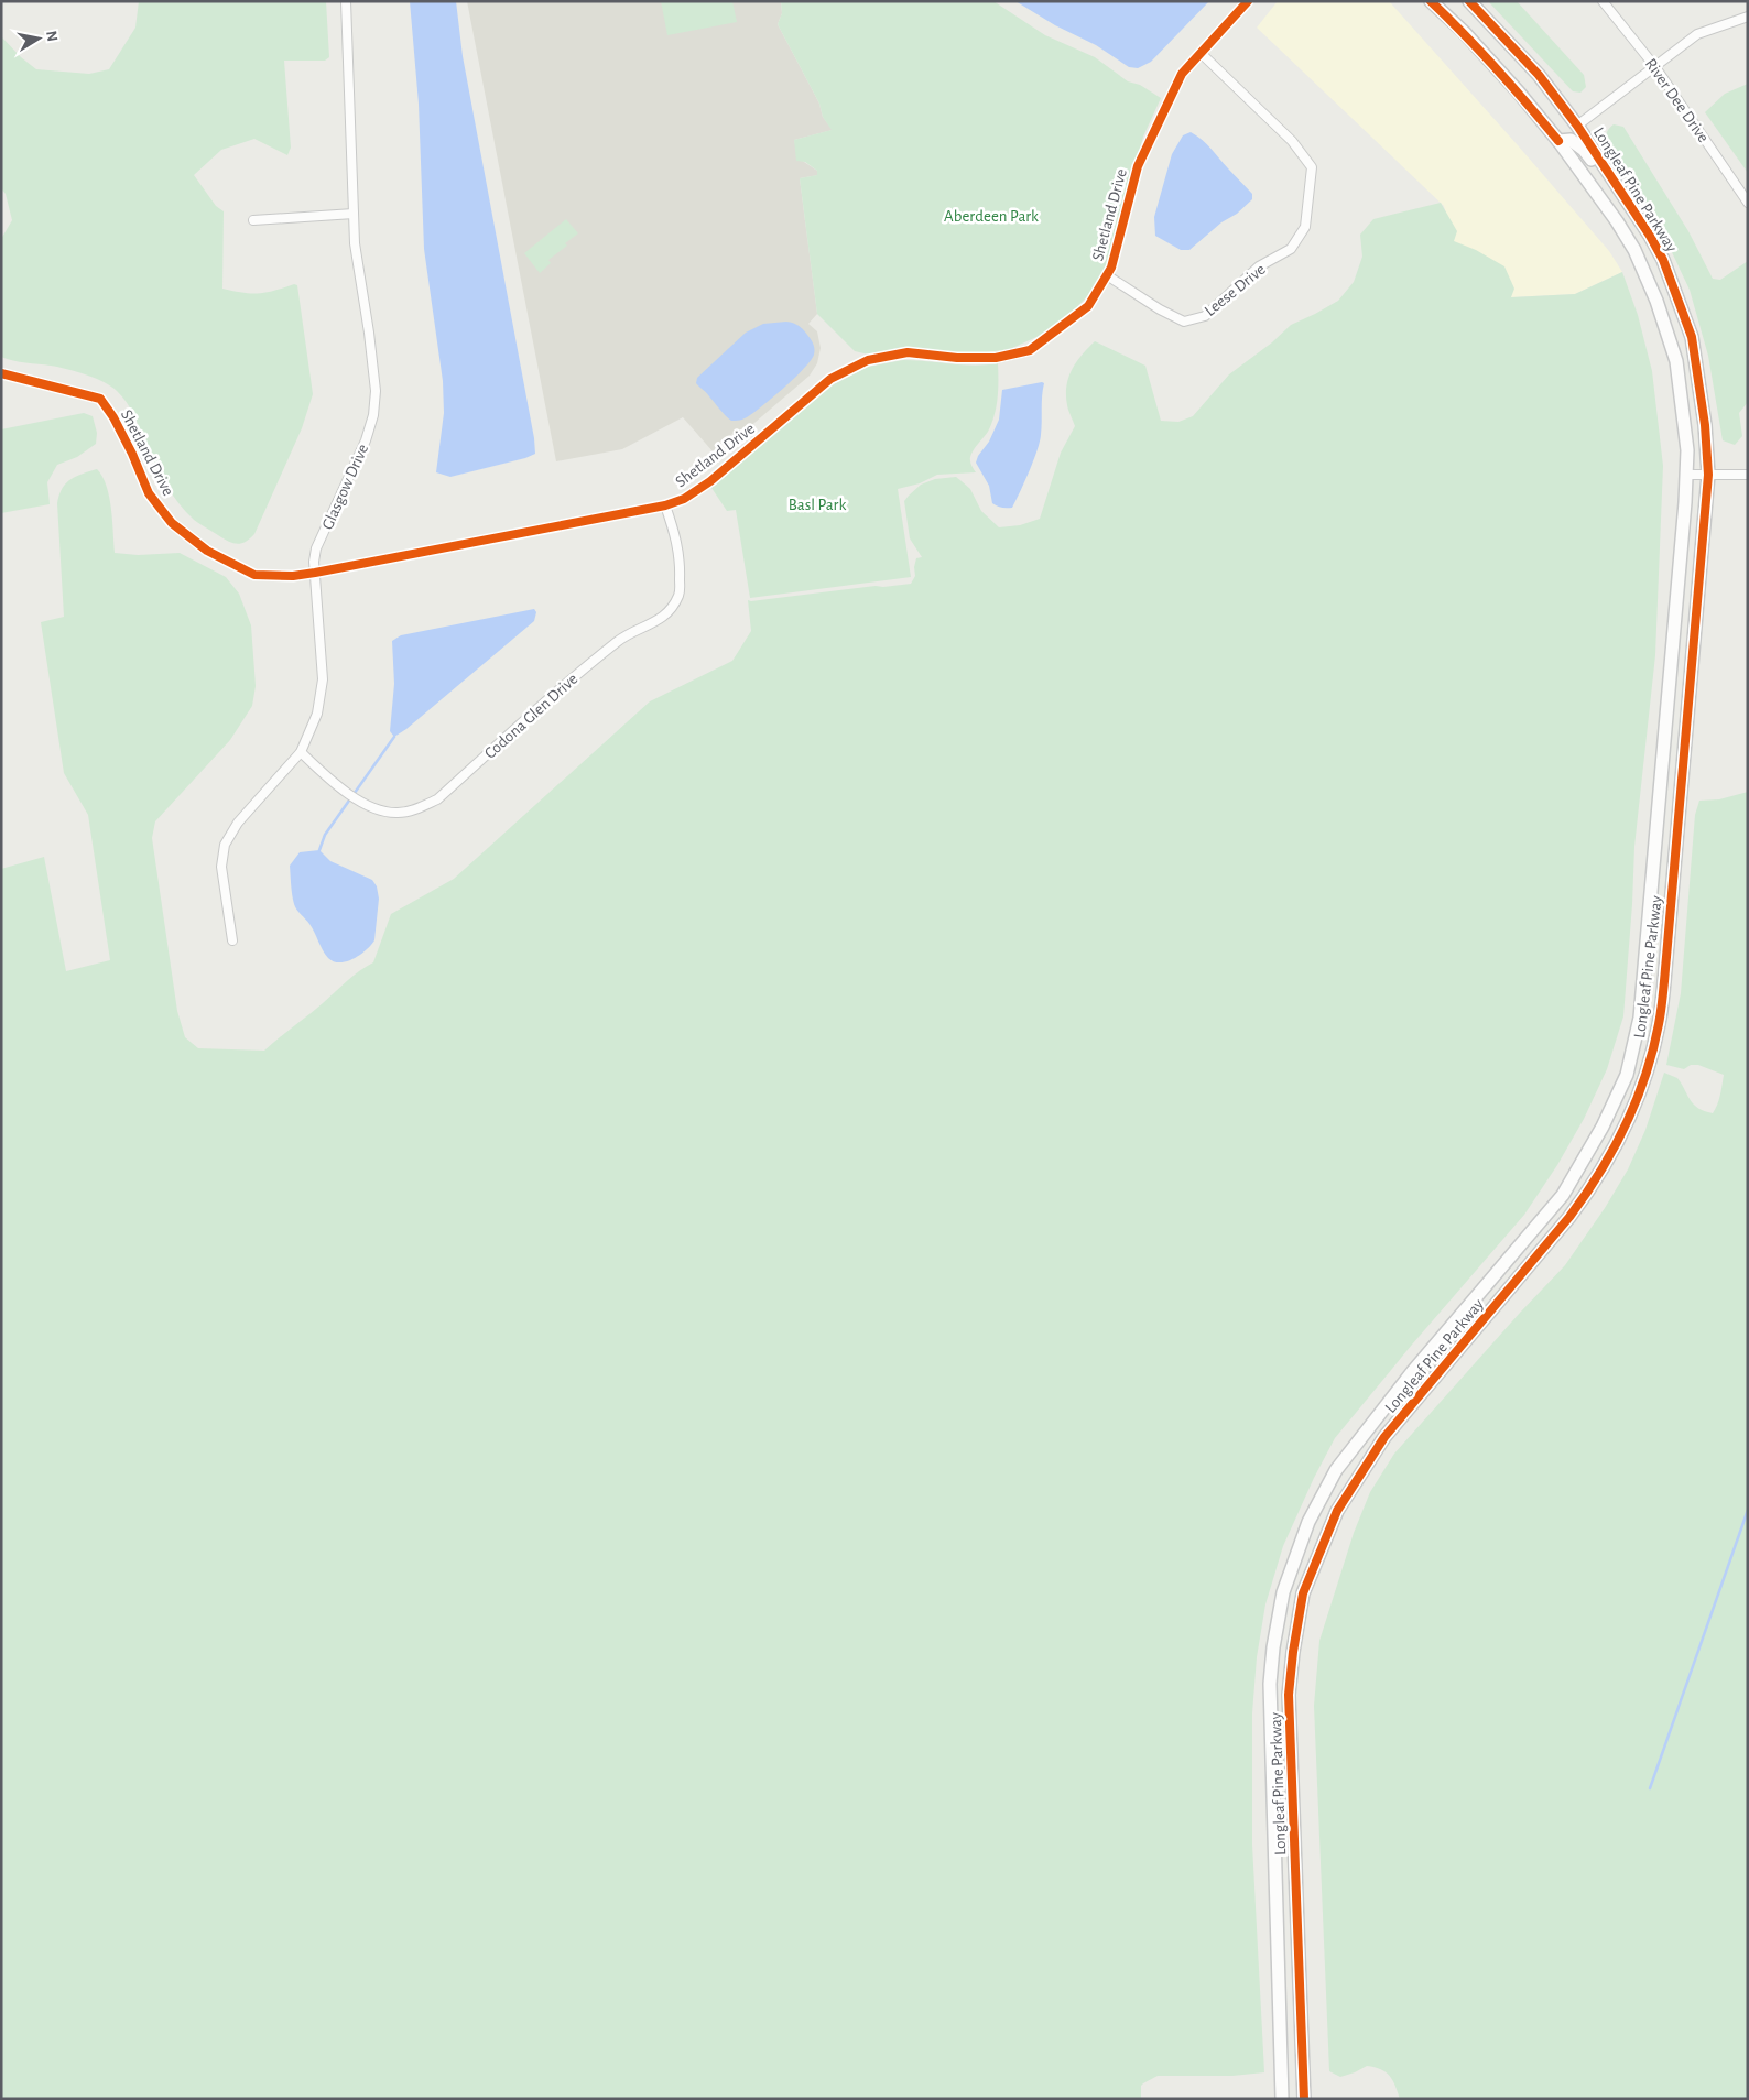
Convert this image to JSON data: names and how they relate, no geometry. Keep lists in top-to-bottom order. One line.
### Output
{"streets":{"main road":["Longleaf Pine Parkway"],"street":["River Dee Drive","Shetland Drive","Leese Drive","Glasgow Drive","Codona Glen Drive"]},"crossings":[["Shetland Drive","Leese Drive"],["Shetland Drive","Glasgow Drive"],["Shetland Drive","Codona Glen Drive"],["Glasgow Drive","Codona Glen Drive"]],"parks":["Aberdeen Park","Basl Park"],"north":"right"}
